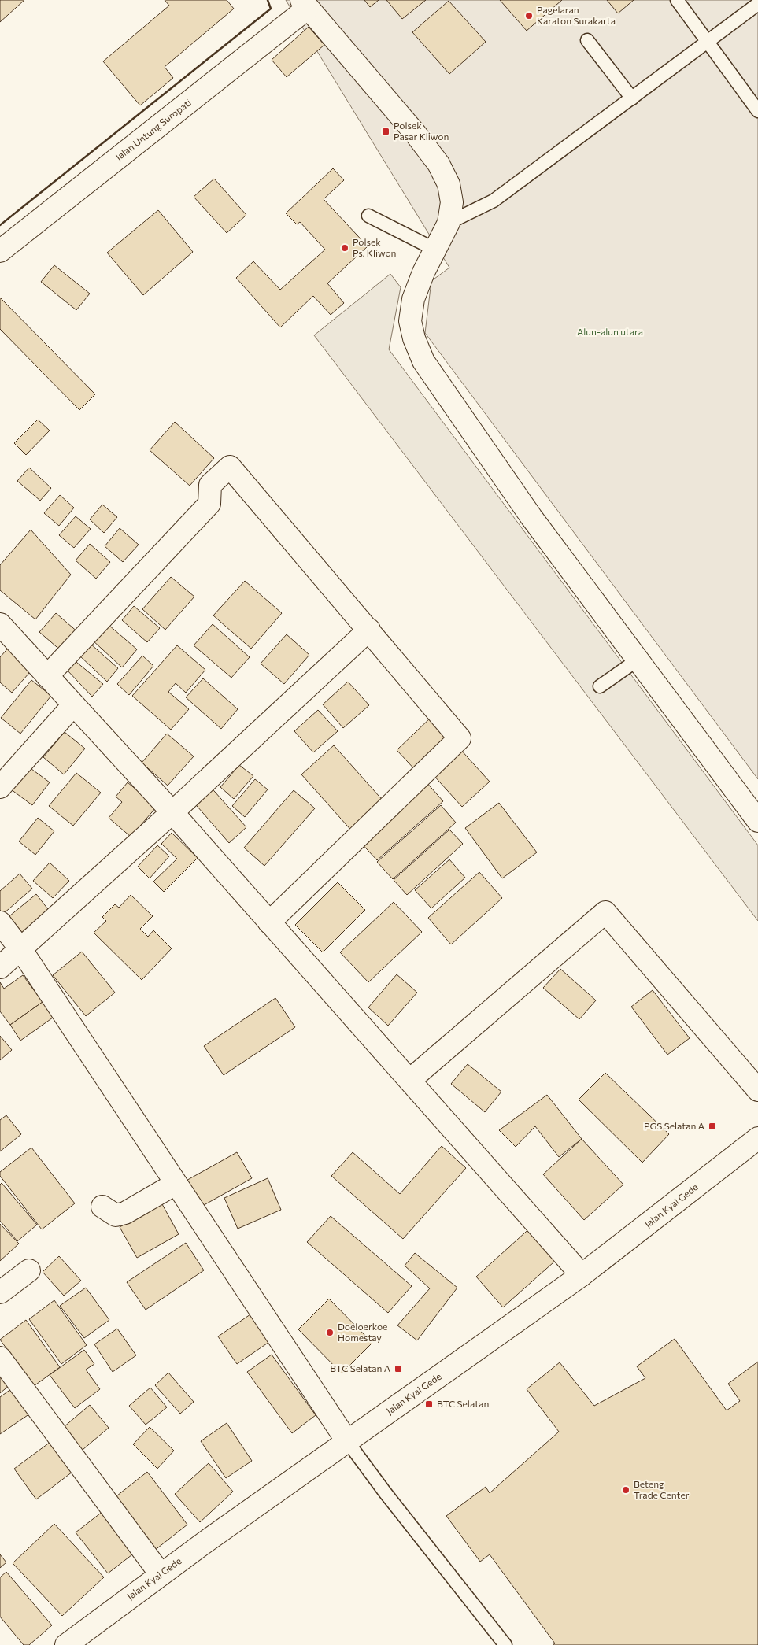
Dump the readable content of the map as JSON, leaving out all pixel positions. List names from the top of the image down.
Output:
{
  "streets": {
    "street": ["Jalan Untung Suropati", "Jalan Kyai Gede"]
  },
  "parks": ["Alun-alun utara"],
  "places": {
    "other": [
      "Pagelaran Karaton Surakarta",
      "Polsek Ps. Kliwon",
      "Doeloerkoe Homestay",
      "Beteng Trade Center"
    ],
    "transit": [
      "Polsek Pasar Kliwon",
      "PGS Selatan A",
      "BTC Selatan A",
      "BTC Selatan"
    ]
  }
}
